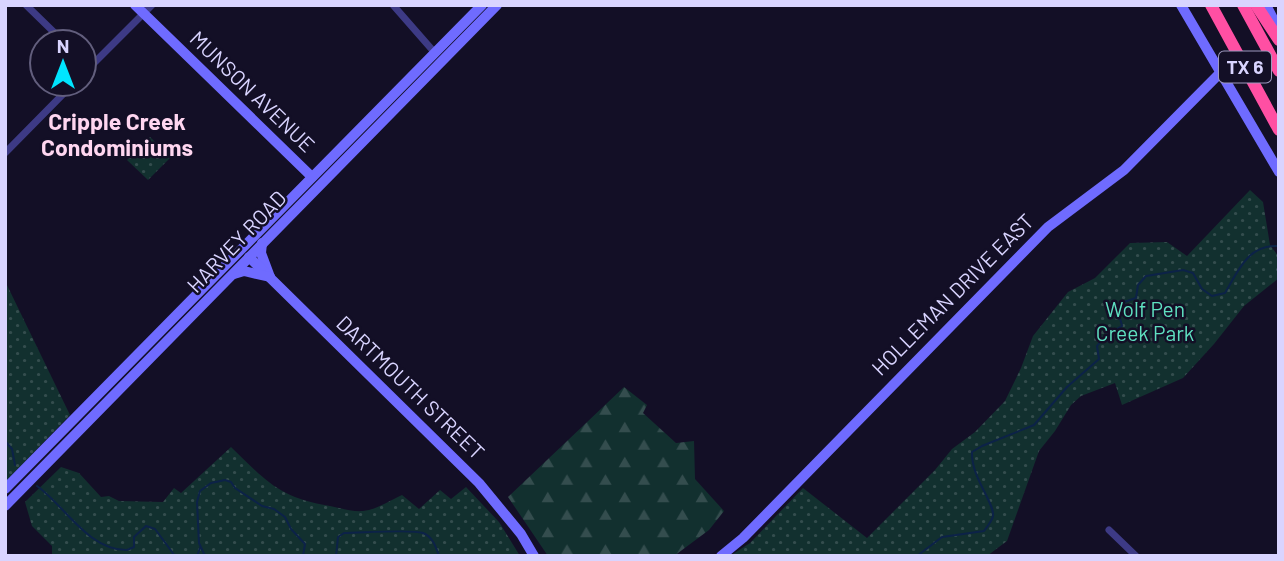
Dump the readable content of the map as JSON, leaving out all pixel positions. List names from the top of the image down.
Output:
{
  "streets": {
    "highway": ["TX 6"],
    "main road": [
      "MUNSON AVENUE",
      "HARVEY ROAD",
      "HOLLEMAN DRIVE EAST",
      "DARTMOUTH STREET"
    ]
  },
  "crossings": [
    ["MUNSON AVENUE", "HARVEY ROAD"],
    ["HARVEY ROAD", "DARTMOUTH STREET"]
  ],
  "districts": ["Cripple Creek Condominiums"],
  "parks": ["Wolf Pen Creek Park"],
  "north": "top"
}
